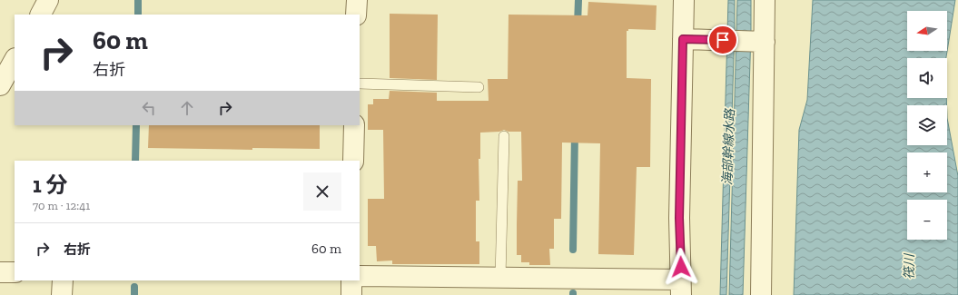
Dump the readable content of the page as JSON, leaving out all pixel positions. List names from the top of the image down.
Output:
{
  "water": ["海部幹線水路", "筏川"],
  "north": "left",
  "page": {
    "map_buttons": ["+", "−"],
    "turn": ["60 m", "右折"],
    "heading": ["1 分", "70 m · 12:41"],
    "list": [
      {
        "name": "右折",
        "value": "60 m"
      }
    ]
  }
}
